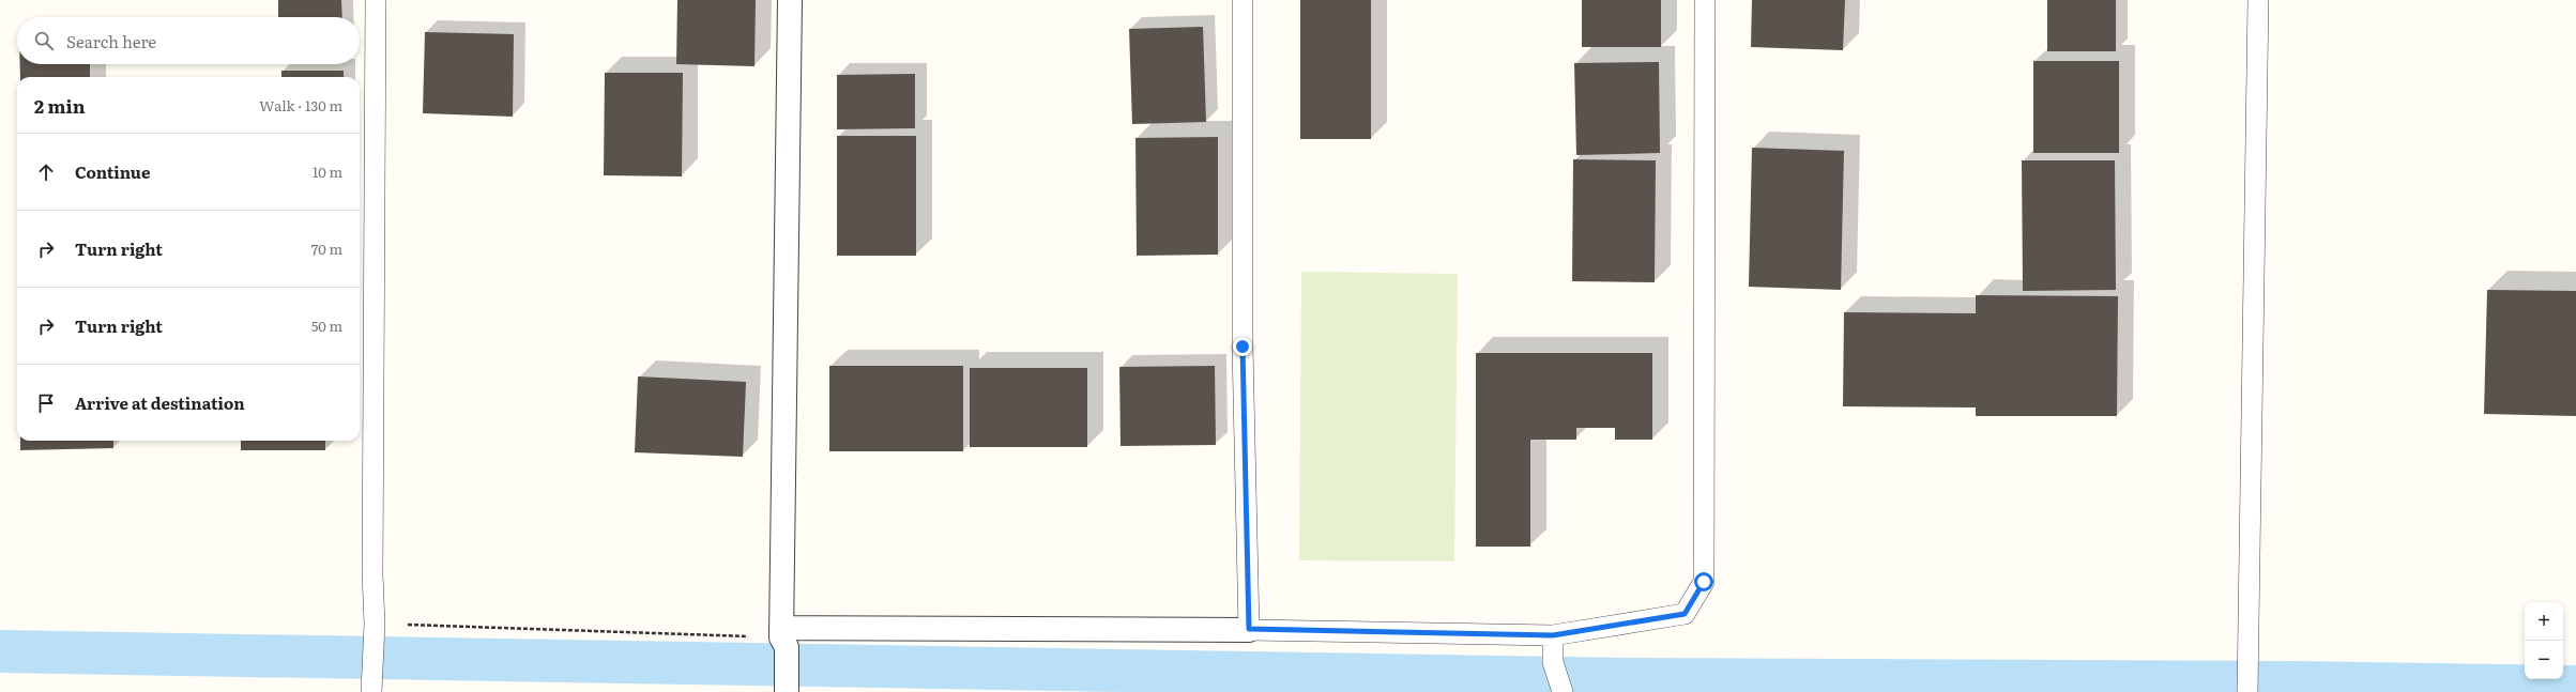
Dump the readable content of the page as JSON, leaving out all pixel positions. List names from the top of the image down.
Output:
{
  "page": {
    "search": "Search here",
    "heading": ["2 min", "Walk · 130 m"],
    "list": [
      ["Continue", "10 m"],
      ["Turn right", "70 m"],
      ["Turn right", "50 m"],
      "Arrive at destination"
    ],
    "map_buttons": ["+", "−"]
  }
}
